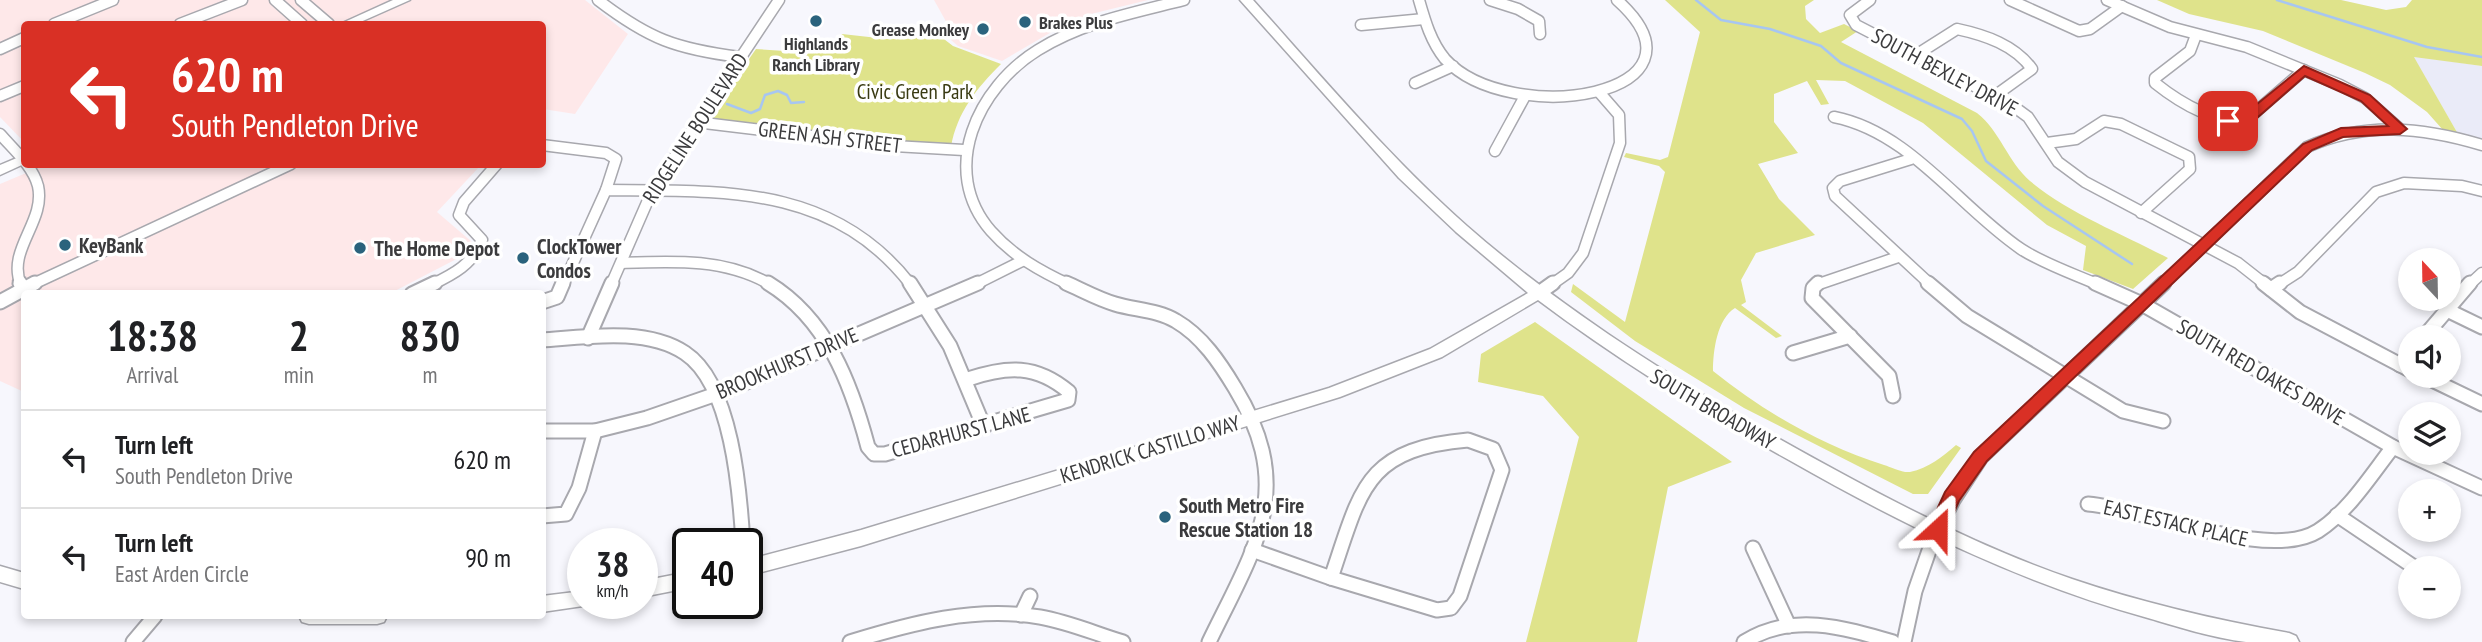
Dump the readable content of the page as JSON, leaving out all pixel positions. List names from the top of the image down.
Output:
{
  "streets": {
    "main road": ["SOUTH BROADWAY", "KENDRICK CASTILLO WAY"],
    "street": [
      "SOUTH BEXLEY DRIVE",
      "RIDGELINE BOULEVARD",
      "GREEN ASH STREET",
      "BROOKHURST DRIVE",
      "SOUTH RED OAKES DRIVE",
      "CEDARHURST LANE",
      "EAST ESTACK PLACE"
    ]
  },
  "crossings": [
    ["RIDGELINE BOULEVARD", "GREEN ASH STREET"],
    ["RIDGELINE BOULEVARD", "CEDARHURST LANE"],
    ["BROOKHURST DRIVE", "CEDARHURST LANE"],
    ["SOUTH RED OAKES DRIVE", "EAST ESTACK PLACE"],
    ["SOUTH BROADWAY", "KENDRICK CASTILLO WAY"]
  ],
  "parks": ["Civic Green Park"],
  "places": [
    "Highlands Ranch Library",
    "Brakes Plus",
    "Grease Monkey",
    "KeyBank",
    "The Home Depot",
    "ClockTower Condos",
    "South Metro Fire Rescue Station 18"
  ],
  "north": "top",
  "page": {
    "turn": ["620 m", "South Pendleton Drive"],
    "map_buttons": ["+", "−"],
    "eta": [
      "18:38",
      "Arrival",
      "2",
      "min",
      "830",
      "m"
    ],
    "list": [
      {
        "name": "Turn left",
        "note": "South Pendleton Drive",
        "value": "620 m"
      },
      {
        "name": "Turn left",
        "note": "East Arden Circle",
        "value": "90 m"
      }
    ],
    "speed": "38 km/h",
    "limit": "40"
  }
}
